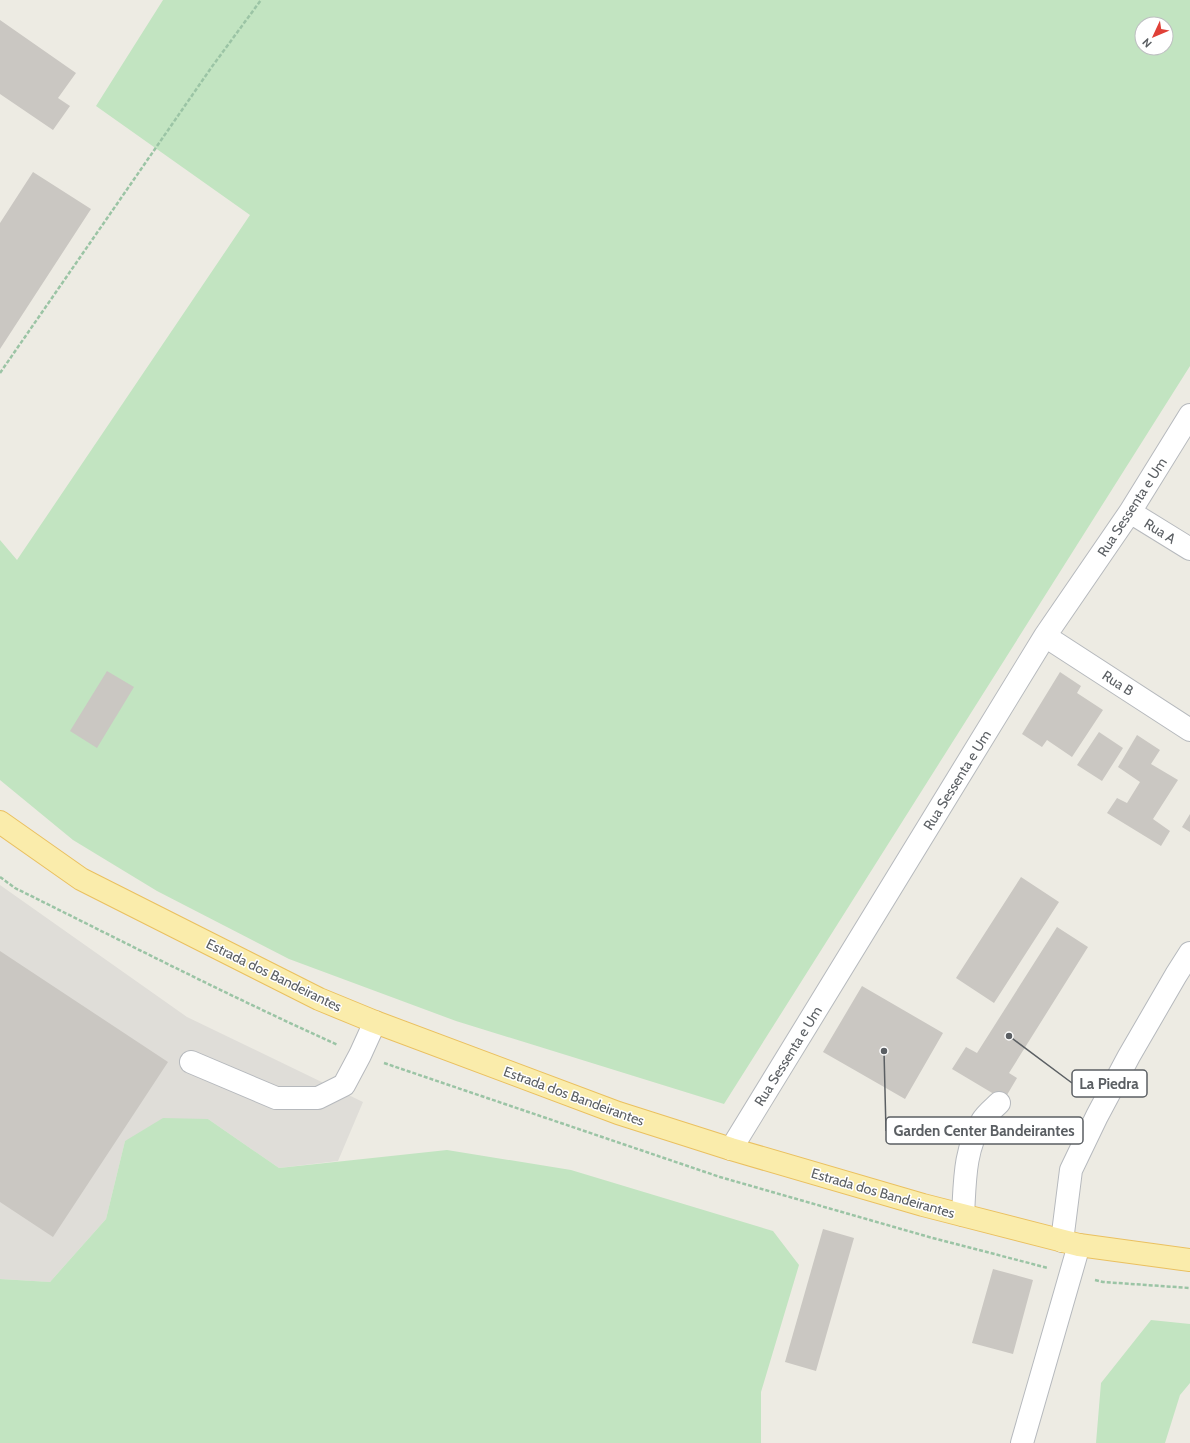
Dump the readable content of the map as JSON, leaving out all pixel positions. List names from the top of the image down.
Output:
{
  "streets": {
    "main road": ["Estrada dos Bandeirantes"],
    "street": ["Rua Sessenta e Um", "Rua A", "Rua B"]
  },
  "crossings": [
    ["Rua Sessenta e Um", "Rua A"],
    ["Rua Sessenta e Um", "Rua B"],
    ["Rua Sessenta e Um", "Estrada dos Bandeirantes"]
  ],
  "places": ["La Piedra", "Garden Center Bandeirantes"],
  "north": "bottom left"
}
